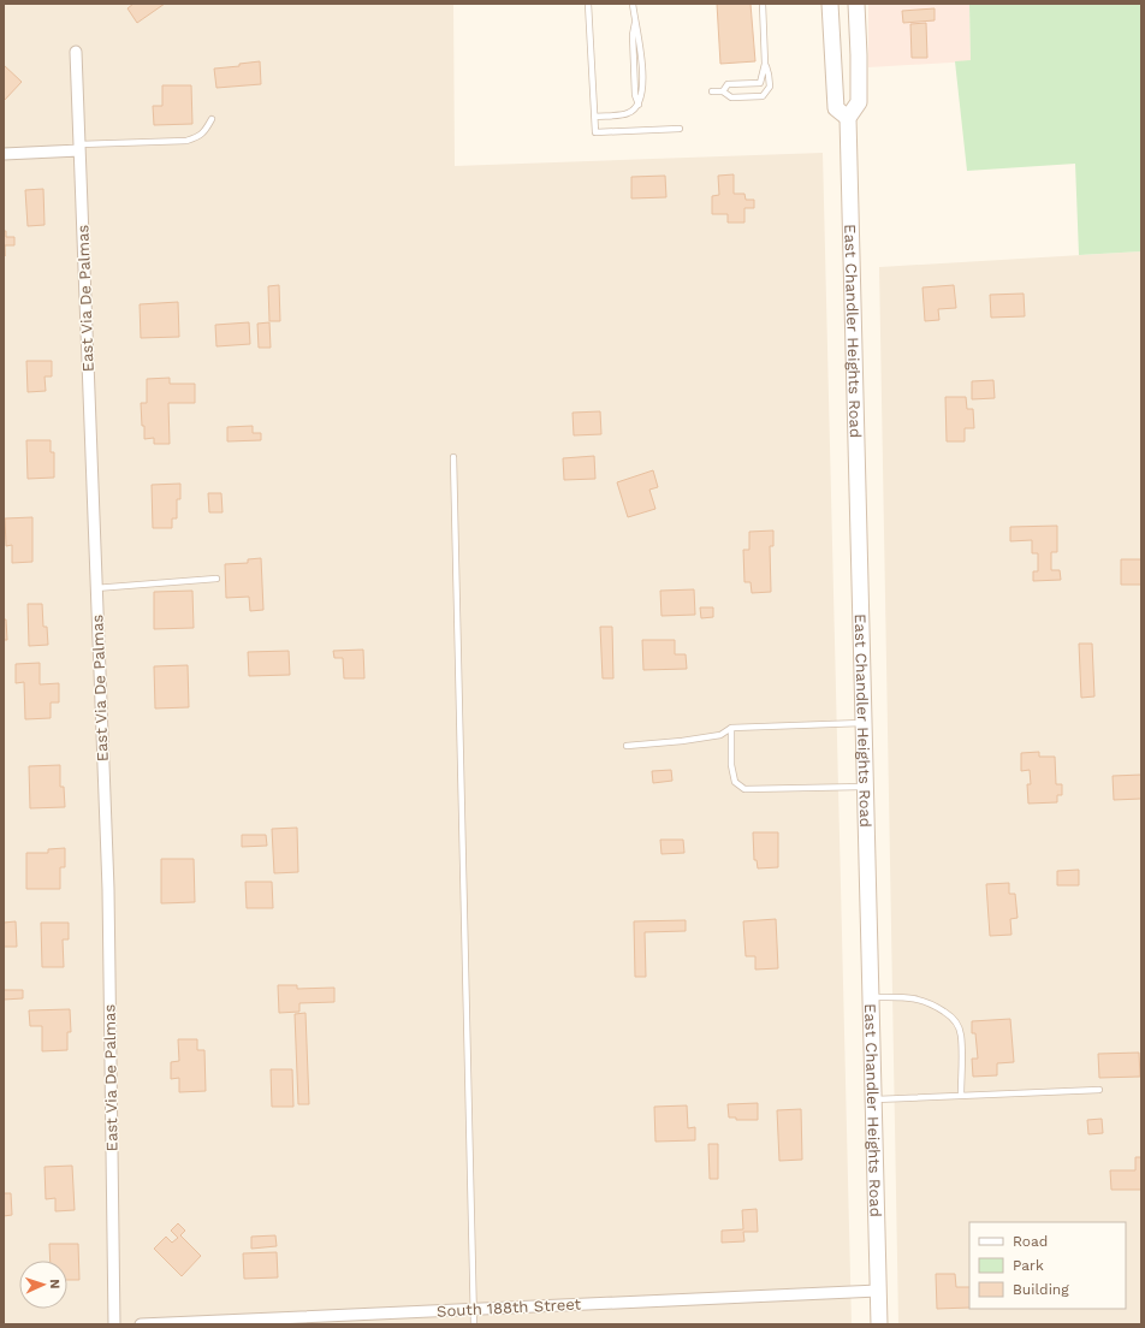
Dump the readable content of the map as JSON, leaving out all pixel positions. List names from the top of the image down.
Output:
{
  "streets": {
    "main road": ["East Chandler Heights Road"],
    "street": ["East Via De Palmas", "South 188th Street"]
  },
  "crossings": [
    ["East Chandler Heights Road", "South 188th Street"]
  ],
  "legend": ["Road", "Park", "Building"],
  "north": "right"
}
